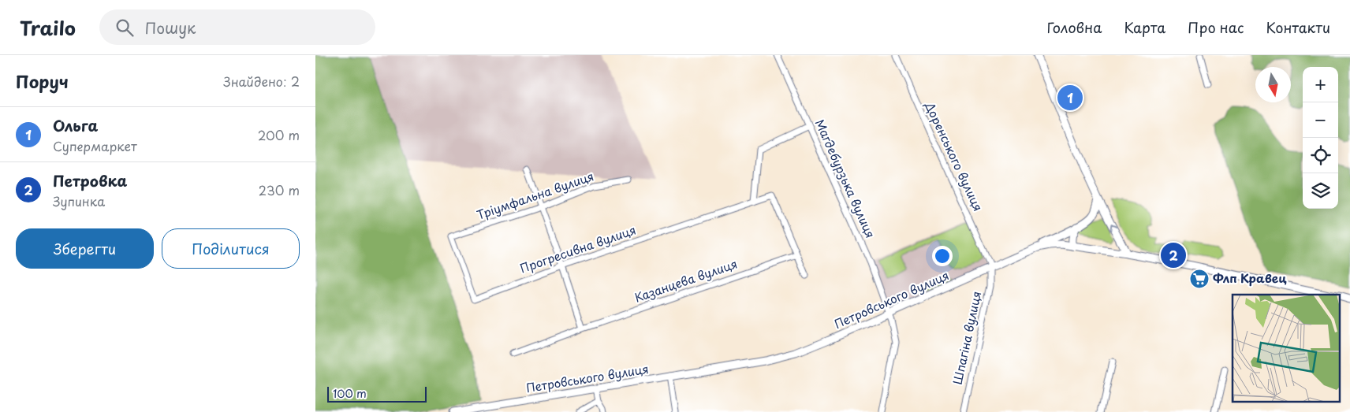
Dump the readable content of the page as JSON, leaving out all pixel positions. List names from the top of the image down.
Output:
{
  "streets": {
    "main road": ["Петровського вулиця"],
    "street": [
      "Доренського вулиця",
      "Магдебурзька вулиця",
      "Тріумфальна вулиця",
      "Прогресивна вулиця",
      "Казанцева вулиця",
      "Шпагіна вулиця"
    ]
  },
  "crossings": [
    ["Доренського вулиця", "Петровського вулиця"],
    ["Доренського вулиця", "Шпагіна вулиця"],
    ["Магдебурзька вулиця", "Петровського вулиця"],
    ["Тріумфальна вулиця", "Прогресивна вулиця"],
    ["Прогресивна вулиця", "Казанцева вулиця"],
    ["Петровського вулиця", "Шпагіна вулиця"]
  ],
  "places": {
    "supermarket": ["Флп Кравец"]
  },
  "scale_bar": "100 m",
  "north": "bottom",
  "page": {
    "header": "Trailo",
    "search": "Пошук",
    "nav": [
      "Головна",
      "Карта",
      "Про нас",
      "Контакти"
    ],
    "heading": ["Поруч", "Знайдено: 2"],
    "map_buttons": ["+", "−"],
    "pins": ["1", "2"],
    "list": [
      {
        "mark": "1",
        "name": "Ольга",
        "note": "Супермаркет",
        "value": "200 m"
      },
      {
        "mark": "2",
        "name": "Петровка",
        "note": "Зупинка",
        "value": "230 m"
      }
    ],
    "buttons": ["Зберегти", "Поділитися"],
    "scale": "100 m"
  }
}
